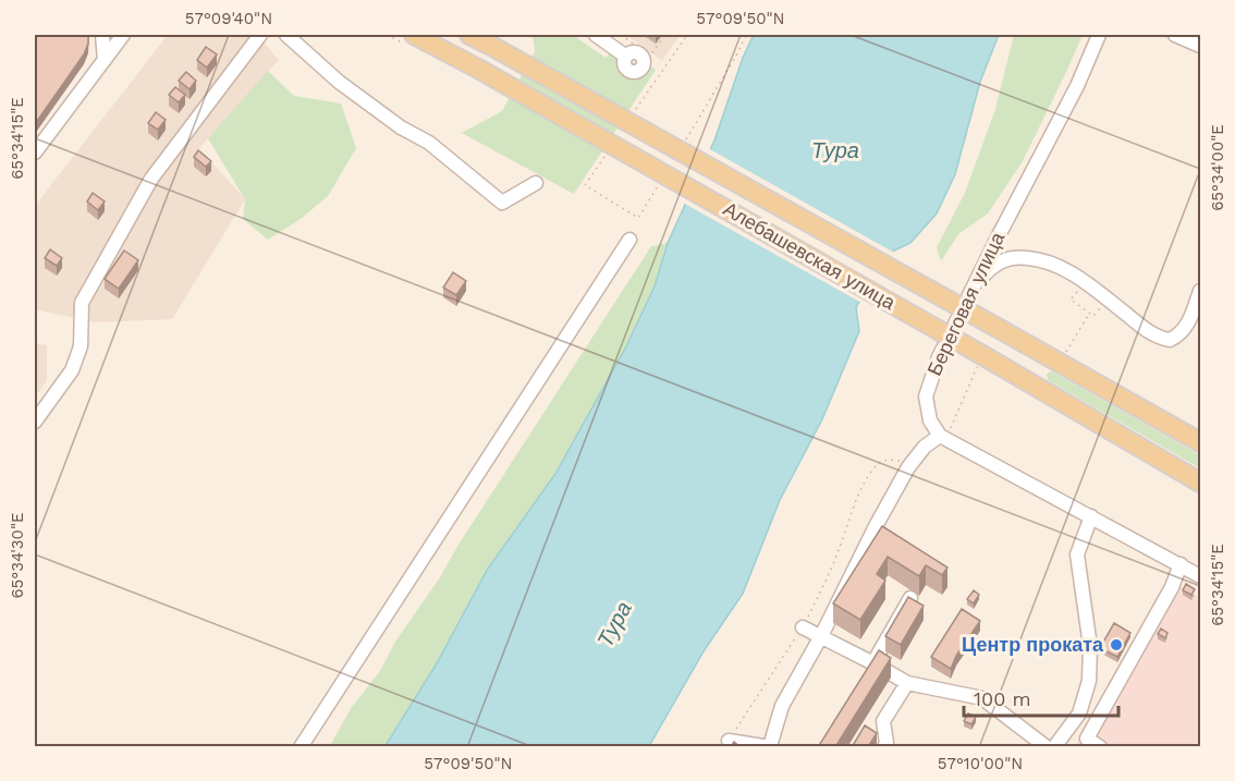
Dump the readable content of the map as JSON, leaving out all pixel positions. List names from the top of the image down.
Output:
{
  "streets": {
    "main road": ["Алебашевская улица"],
    "street": ["Береговая улица"]
  },
  "water": ["Тура"],
  "places": ["Центр проката"],
  "scale_bar": "100 m",
  "coordinates": [
    "57°09'40\"N",
    "57°09'50\"N",
    "65°34'15\"E",
    "65°34'00\"E",
    "65°34'30\"E",
    "57°10'00\"N"
  ]
}
